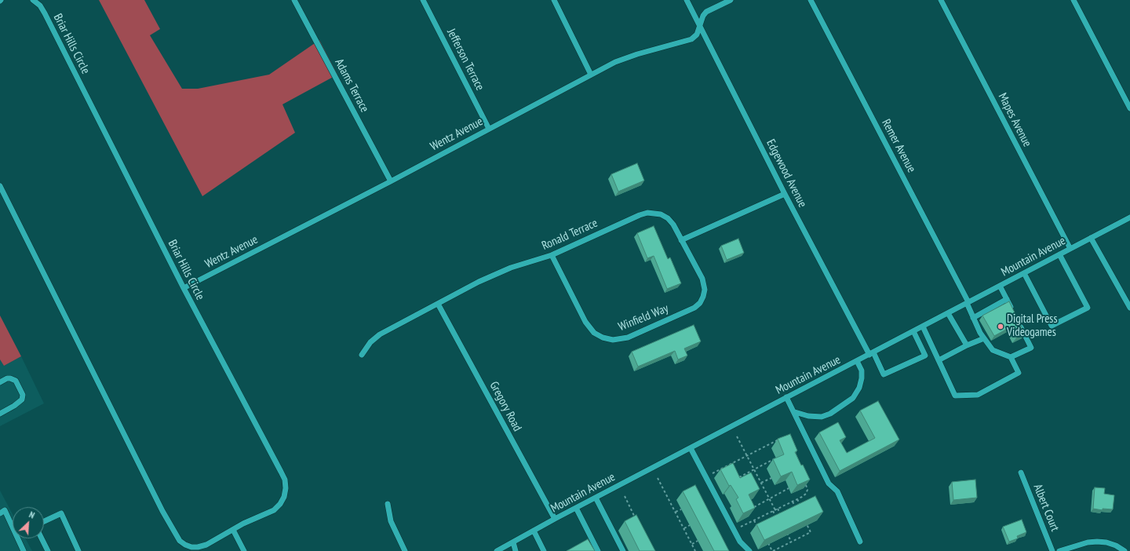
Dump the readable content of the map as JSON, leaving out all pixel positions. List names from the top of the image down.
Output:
{
  "streets": {
    "street": [
      "Briar Hills Circle",
      "Jefferson Terrace",
      "Adams Terrace",
      "Mapes Avenue",
      "Wentz Avenue",
      "Remer Avenue",
      "Edgewood Avenue",
      "Ronald Terrace",
      "Mountain Avenue",
      "Winfield Way",
      "Gregory Road",
      "Albert Court"
    ]
  },
  "crossings": [
    ["Briar Hills Circle", "Wentz Avenue"],
    ["Jefferson Terrace", "Wentz Avenue"],
    ["Adams Terrace", "Wentz Avenue"],
    ["Mapes Avenue", "Mountain Avenue"],
    ["Wentz Avenue", "Edgewood Avenue"],
    ["Remer Avenue", "Mountain Avenue"],
    ["Edgewood Avenue", "Mountain Avenue"],
    ["Ronald Terrace", "Winfield Way"],
    ["Ronald Terrace", "Gregory Road"],
    ["Mountain Avenue", "Gregory Road"]
  ],
  "places": ["Digital Press Videogames"],
  "north": "top right"
}
